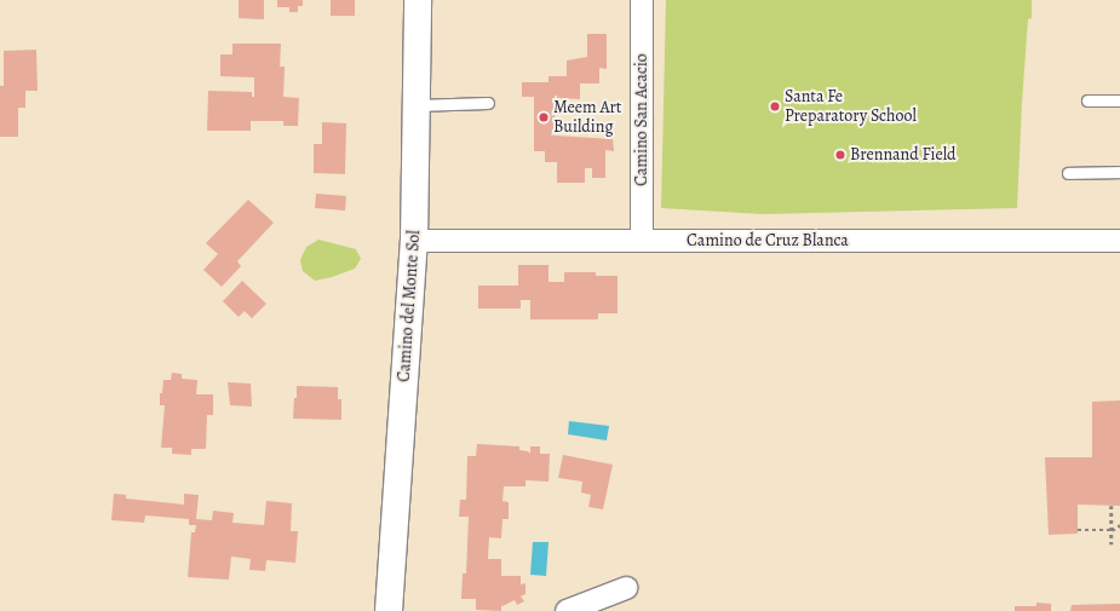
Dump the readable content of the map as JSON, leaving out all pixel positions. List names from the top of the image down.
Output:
{
  "streets": {
    "street": ["Camino San Acacio", "Camino de Cruz Blanca", "Camino del Monte Sol"]
  },
  "crossings": [
    ["Camino San Acacio", "Camino de Cruz Blanca"],
    ["Camino de Cruz Blanca", "Camino del Monte Sol"]
  ],
  "places": ["Santa Fe Preparatory School", "Meem Art Building", "Brennand Field"]
}
